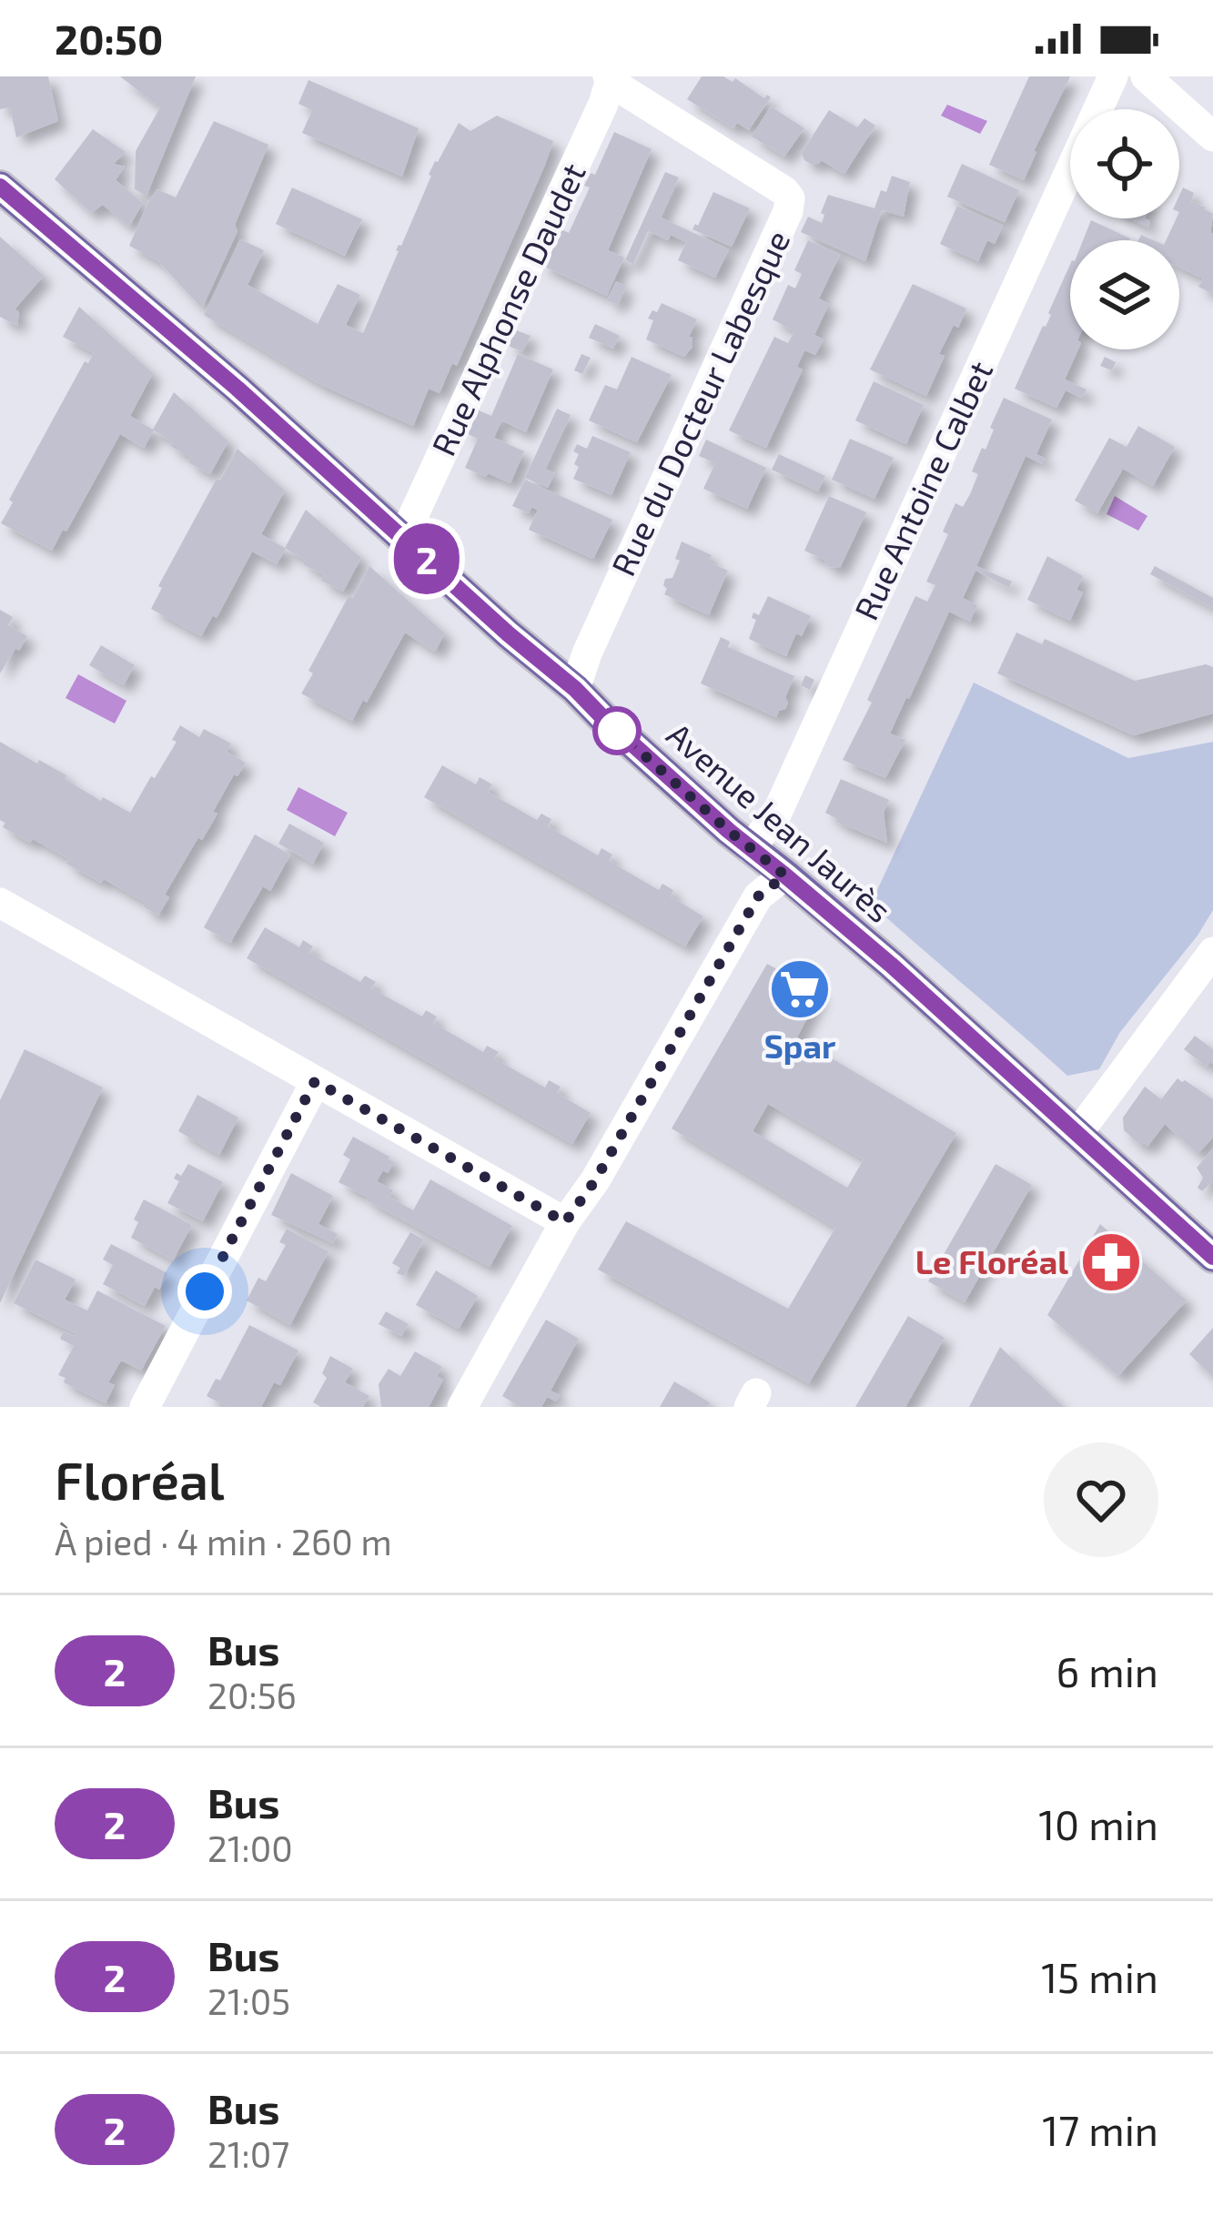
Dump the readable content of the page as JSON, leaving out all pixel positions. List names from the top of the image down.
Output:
{
  "streets": {
    "main road": ["Avenue Jean Jaurès"],
    "street": ["Rue Alphonse Daudet", "Rue du Docteur Labesque", "Rue Antoine Calbet"]
  },
  "crossings": [
    ["Rue Alphonse Daudet", "Rue du Docteur Labesque"],
    ["Rue Alphonse Daudet", "Avenue Jean Jaurès"],
    ["Rue du Docteur Labesque", "Avenue Jean Jaurès"],
    ["Rue Antoine Calbet", "Avenue Jean Jaurès"]
  ],
  "places": {
    "supermarket": ["Spar"],
    "pharmacy": ["Le Floréal"]
  },
  "lines": ["bus line 2"],
  "page": {
    "status": "20:50",
    "on_map": "2",
    "heading": ["Floréal", "À pied · 4 min · 260 m"],
    "list": [
      {
        "mark": "2",
        "name": "Bus",
        "note": "20:56",
        "value": "6 min"
      },
      {
        "mark": "2",
        "name": "Bus",
        "note": "21:00",
        "value": "10 min"
      },
      {
        "mark": "2",
        "name": "Bus",
        "note": "21:05",
        "value": "15 min"
      },
      {
        "mark": "2",
        "name": "Bus",
        "note": "21:07",
        "value": "17 min"
      }
    ]
  }
}
